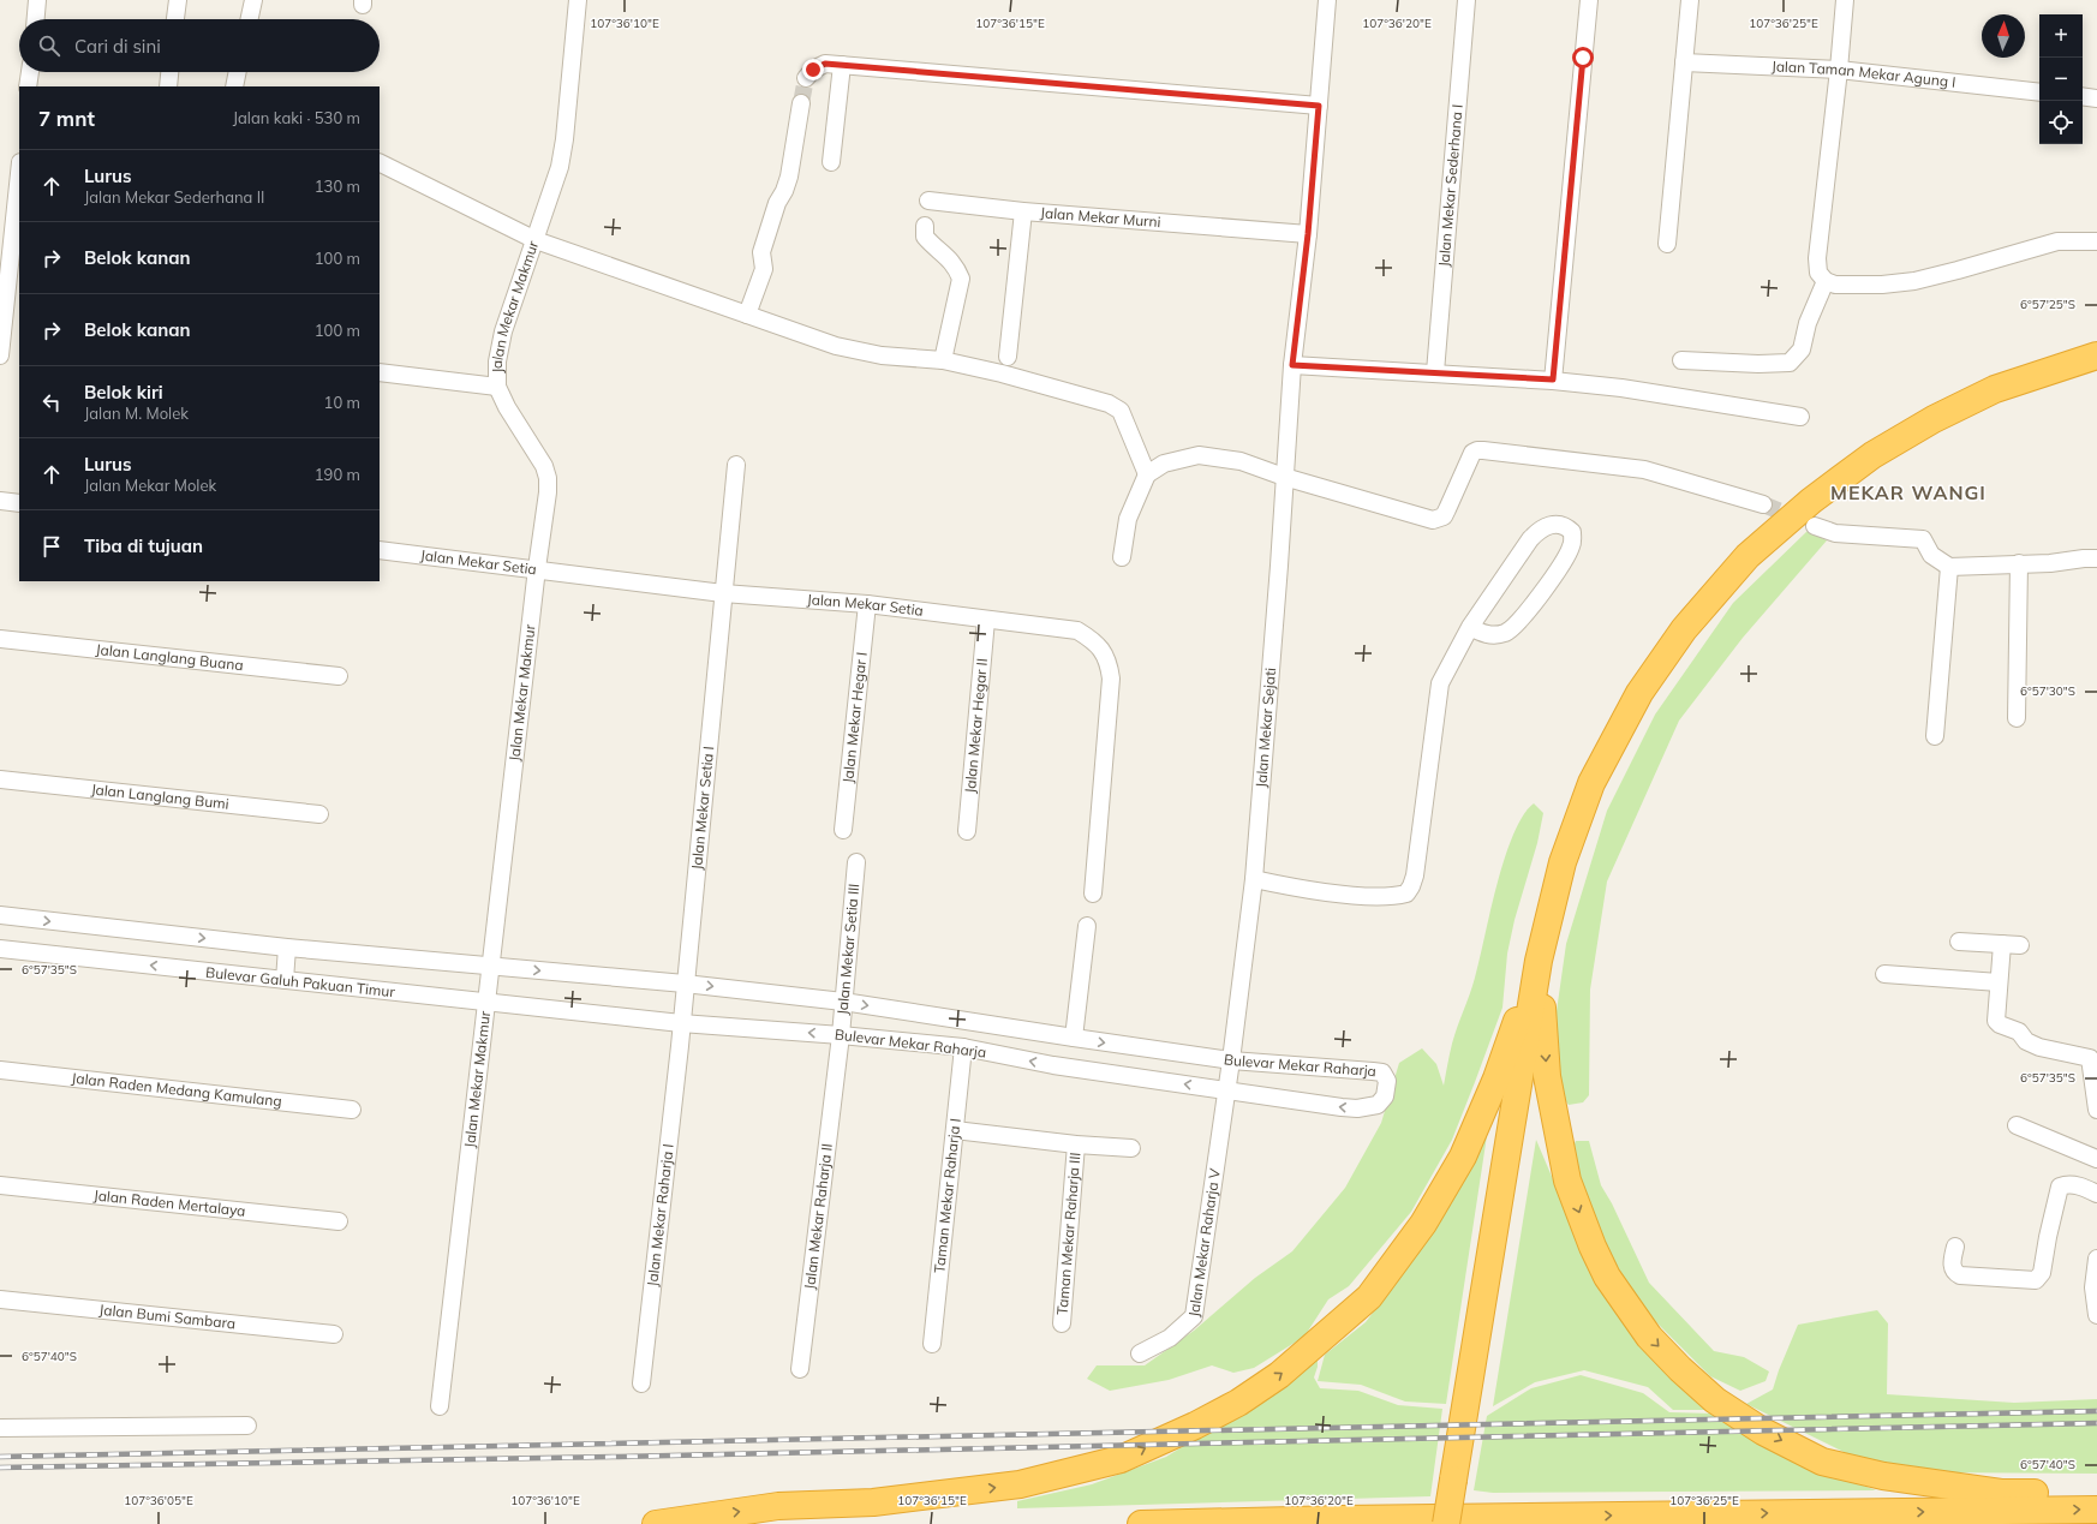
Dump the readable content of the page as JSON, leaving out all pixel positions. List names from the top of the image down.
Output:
{
  "streets": {
    "street": [
      "Jalan Taman Mekar Agung I",
      "Jalan Mekar Sederhana I",
      "Jalan Mekar Murni",
      "Jalan Mekar Makmur",
      "Jalan Mekar Setia",
      "Jalan Langlang Buana",
      "Jalan Mekar Hegar I",
      "Jalan Mekar Hegar II",
      "Jalan Mekar Sejati",
      "Jalan Langlang Bumi",
      "Jalan Mekar Setia I",
      "Jalan Mekar Setia III",
      "Bulevar Galuh Pakuan Timur",
      "Bulevar Mekar Raharja",
      "Jalan Raden Medang Kamulang",
      "Taman Mekar Raharja I",
      "Jalan Raden Mertalaya",
      "Jalan Mekar Raharja I",
      "Jalan Mekar Raharja II",
      "Taman Mekar Raharja III",
      "Jalan Mekar Raharja V",
      "Jalan Bumi Sambara"
    ]
  },
  "crossings": [
    ["Jalan Mekar Murni", "Jalan Mekar Sejati"],
    ["Jalan Mekar Makmur", "Jalan Mekar Setia"],
    ["Jalan Mekar Makmur", "Bulevar Galuh Pakuan Timur"],
    ["Jalan Mekar Makmur", "Bulevar Mekar Raharja"],
    ["Jalan Mekar Setia", "Jalan Mekar Hegar I"],
    ["Jalan Mekar Setia", "Jalan Mekar Hegar II"],
    ["Jalan Mekar Setia", "Jalan Mekar Setia I"],
    ["Jalan Mekar Sejati", "Bulevar Mekar Raharja"],
    ["Jalan Mekar Sejati", "Jalan Mekar Raharja V"],
    ["Jalan Mekar Setia I", "Bulevar Mekar Raharja"],
    ["Jalan Mekar Setia I", "Jalan Mekar Raharja I"],
    ["Jalan Mekar Setia III", "Bulevar Mekar Raharja"],
    ["Jalan Mekar Setia III", "Jalan Mekar Raharja II"],
    ["Bulevar Galuh Pakuan Timur", "Bulevar Mekar Raharja"],
    ["Bulevar Mekar Raharja", "Taman Mekar Raharja I"],
    ["Bulevar Mekar Raharja", "Jalan Mekar Raharja I"],
    ["Bulevar Mekar Raharja", "Jalan Mekar Raharja V"]
  ],
  "districts": ["MEKAR WANGI"],
  "north": "top",
  "page": {
    "map_buttons": ["+", "−"],
    "search": "Cari di sini",
    "heading": ["7 mnt", "Jalan kaki · 530 m"],
    "list": [
      ["Lurus", "Jalan Mekar Sederhana II", "130 m"],
      ["Belok kanan", "100 m"],
      ["Belok kanan", "100 m"],
      ["Belok kiri", "Jalan M. Molek", "10 m"],
      ["Lurus", "Jalan Mekar Molek", "190 m"],
      "Tiba di tujuan"
    ]
  },
  "coordinates": [
    "107°36'10\"E",
    "107°36'15\"E",
    "107°36'20\"E",
    "107°36'25\"E",
    "6°57'25\"S",
    "6°57'30\"S",
    "6°57'35\"S",
    "6°57'40\"S",
    "107°36'05\"E"
  ]
}
